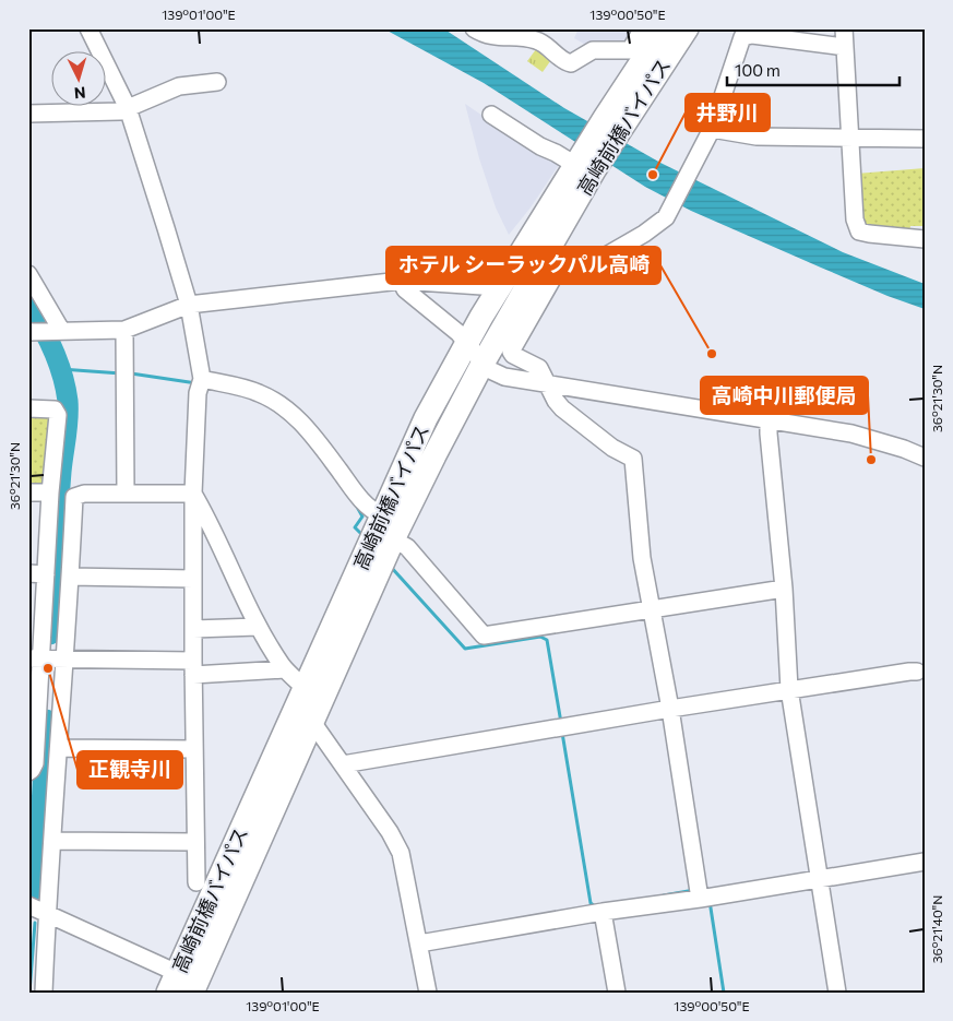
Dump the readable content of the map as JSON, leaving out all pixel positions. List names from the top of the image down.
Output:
{
  "streets": {
    "highway": ["高崎前橋バイパス"]
  },
  "places": [
    "井野川",
    "ホテル シーラックパル高崎",
    "高崎中川郵便局",
    "正観寺川"
  ],
  "scale_bar": "100 m",
  "north": "bottom",
  "coordinates": [
    "139°01'00\"E",
    "139°00'50\"E",
    "36°21'30\"N",
    "36°21'40\"N"
  ]
}
